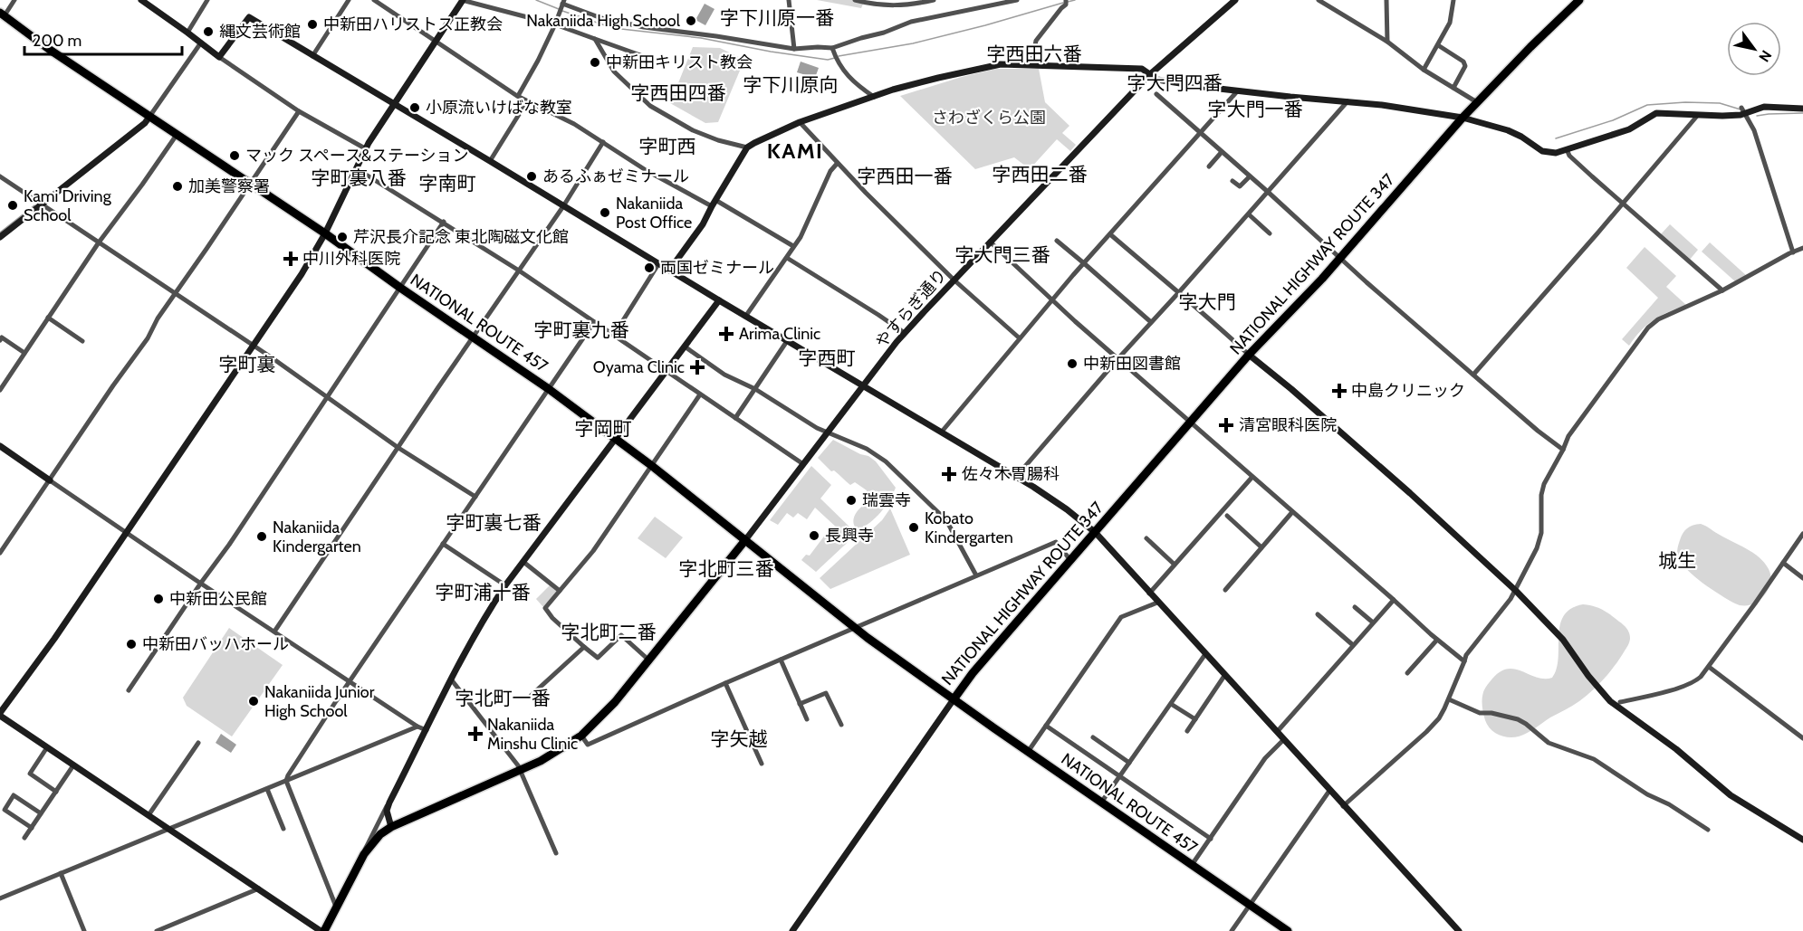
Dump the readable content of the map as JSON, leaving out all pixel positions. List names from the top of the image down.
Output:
{
  "streets": {
    "highway": ["NATIONAL HIGHWAY ROUTE 347", "NATIONAL ROUTE 457"],
    "street": ["やすらぎ通り"]
  },
  "crossings": [
    ["NATIONAL HIGHWAY ROUTE 347", "やすらぎ通り"],
    ["NATIONAL HIGHWAY ROUTE 347", "NATIONAL ROUTE 457"],
    ["やすらぎ通り", "NATIONAL ROUTE 457"]
  ],
  "districts": [
    "字下川原一番",
    "字西田六番",
    "字大門四番",
    "字下川原向",
    "字西田四番",
    "字大門一番",
    "字町西",
    "KAMI",
    "字西田二番",
    "字西田一番",
    "字町裏八番",
    "字南町",
    "字大門三番",
    "字大門",
    "字町裏九番",
    "字西町",
    "字町裏",
    "字岡町",
    "字町裏七番",
    "城生",
    "字北町三番",
    "字町浦十番",
    "字北町二番",
    "字北町一番",
    "字矢越"
  ],
  "parks": ["さわざくら公園"],
  "places": {
    "other": [
      "Nakaniida High School",
      "中新田ハリストス正教会",
      "縄文芸術館",
      "中新田キリスト教会",
      "小原流いけばな教室",
      "マック スペース&ステーション",
      "あるふぁゼミナール",
      "加美警察署",
      "Kami Driving School",
      "Nakaniida Post Office",
      "芹沢長介記念 東北陶磁文化館",
      "両国ゼミナール",
      "中新田図書館",
      "瑞雲寺",
      "Kobato Kindergarten",
      "長興寺",
      "Nakaniida Kindergarten",
      "中新田公民館",
      "中新田バッハホール",
      "Nakaniida Junior High School"
    ],
    "health": [
      "中川外科医院",
      "Arima Clinic",
      "Oyama Clinic",
      "中島クリニック",
      "清宮眼科医院",
      "佐々木胃腸科",
      "Nakaniida Minshu Clinic"
    ]
  },
  "scale_bar": "200 m",
  "north": "bottom right"
}
